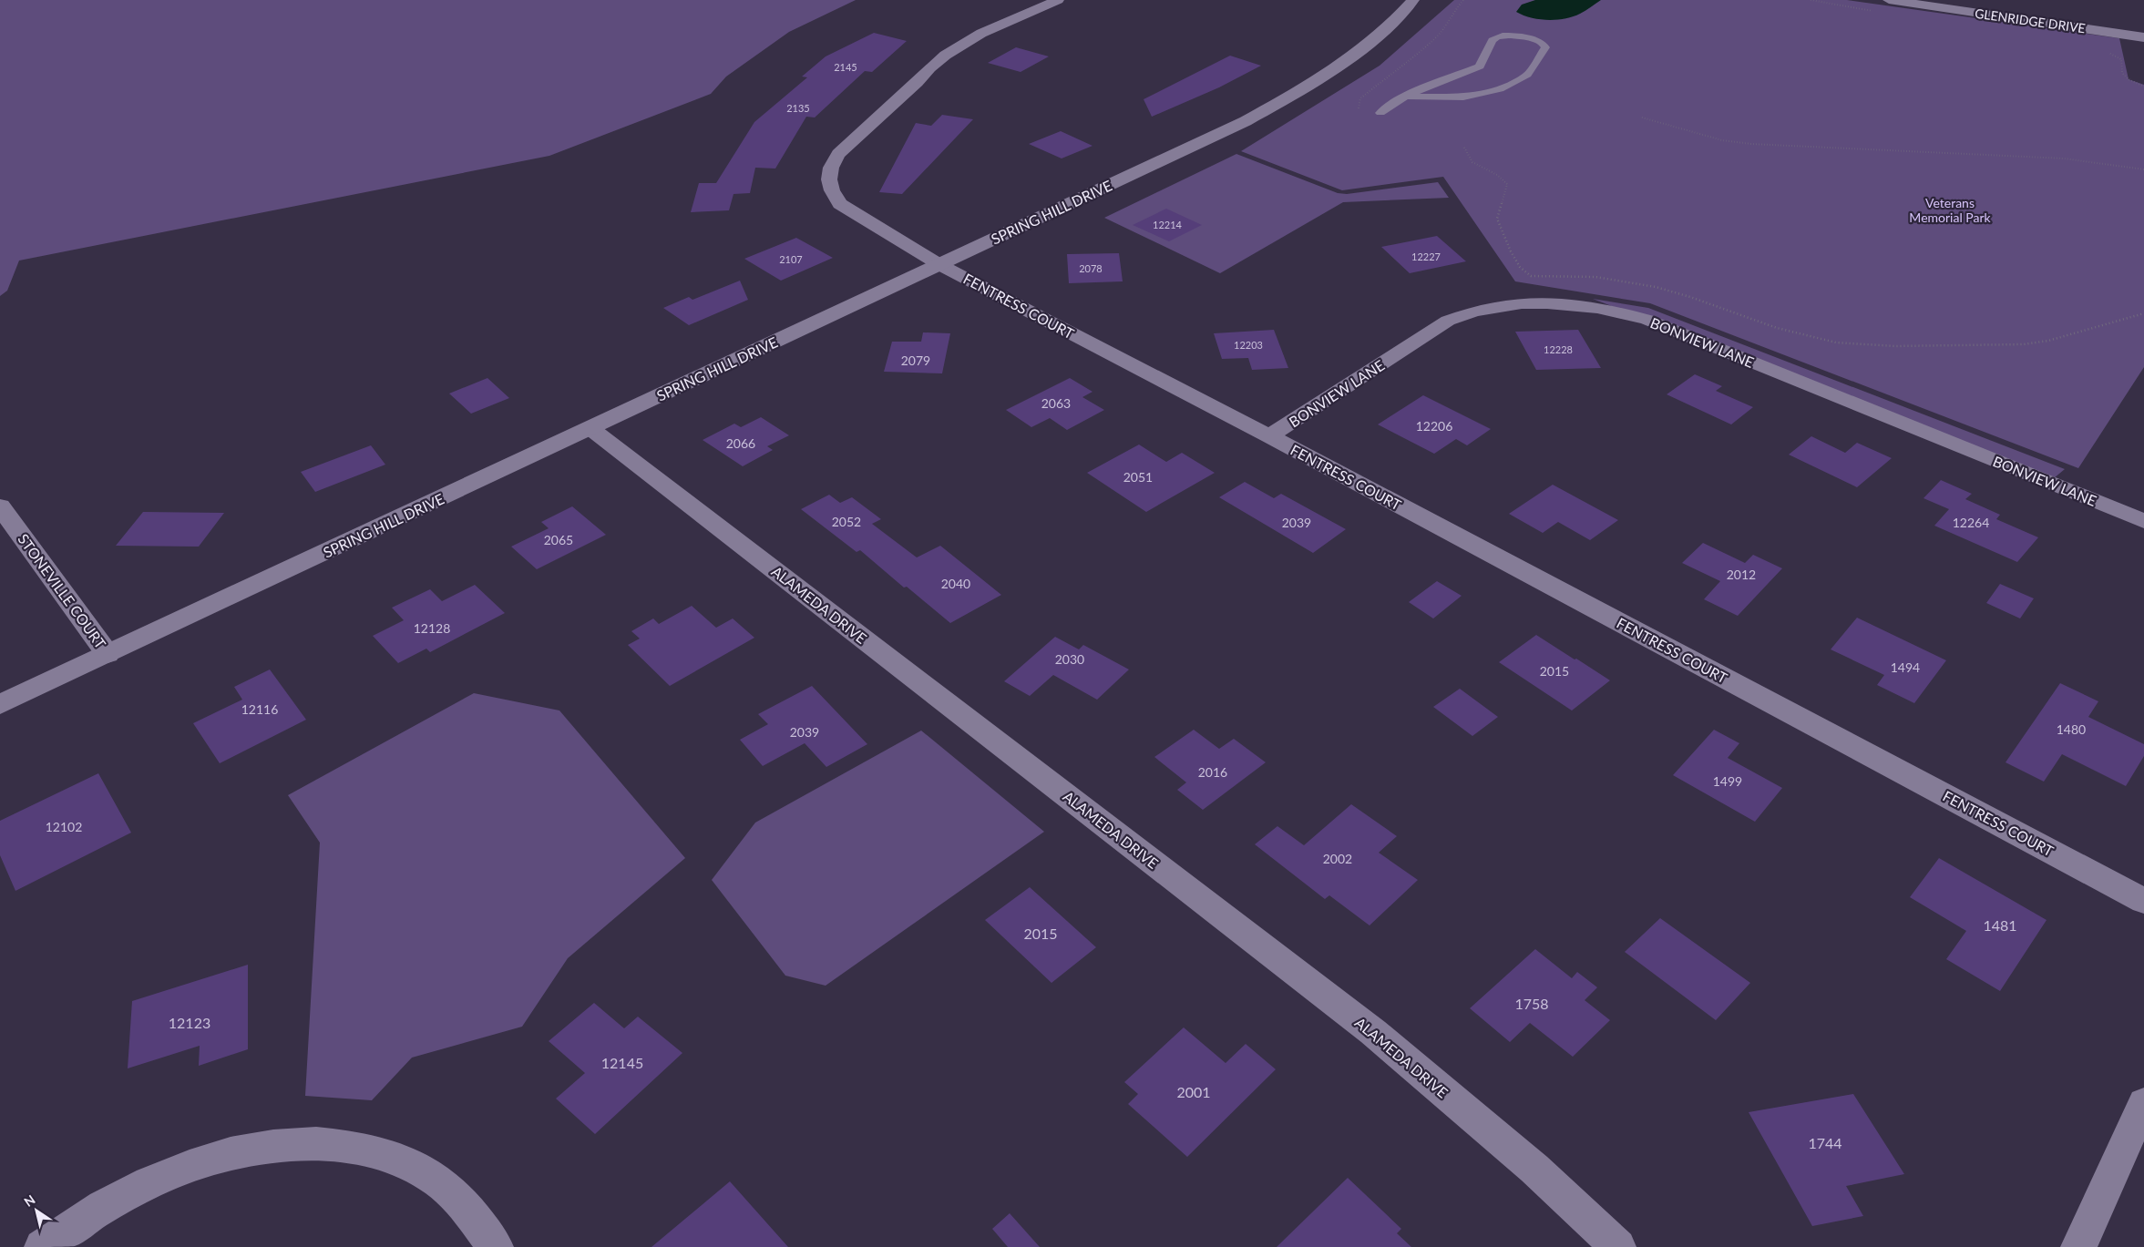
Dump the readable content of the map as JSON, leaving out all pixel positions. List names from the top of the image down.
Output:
{
  "streets": {
    "street": [
      "GLENRIDGE DRIVE",
      "SPRING HILL DRIVE",
      "FENTRESS COURT",
      "BONVIEW LANE",
      "STONEVILLE COURT",
      "ALAMEDA DRIVE"
    ]
  },
  "crossings": [
    ["SPRING HILL DRIVE", "FENTRESS COURT"],
    ["SPRING HILL DRIVE", "STONEVILLE COURT"],
    ["SPRING HILL DRIVE", "ALAMEDA DRIVE"],
    ["FENTRESS COURT", "BONVIEW LANE"]
  ],
  "parks": ["Veterans Memorial Park"],
  "house_numbers": [
    "2145",
    "2135",
    "12214",
    "12227",
    "2107",
    "2078",
    "12203",
    "12228",
    "2079",
    "2063",
    "12206",
    "2066",
    "2051",
    "2052",
    "2039",
    "12264",
    "2065",
    "2012",
    "2040",
    "12128",
    "2030",
    "1494",
    "2015",
    "12116",
    "1480",
    "2039",
    "2016",
    "1499",
    "12102",
    "2002",
    "1481",
    "2015",
    "1758",
    "12123",
    "12145",
    "2001",
    "1744"
  ],
  "north": "top left"
}
